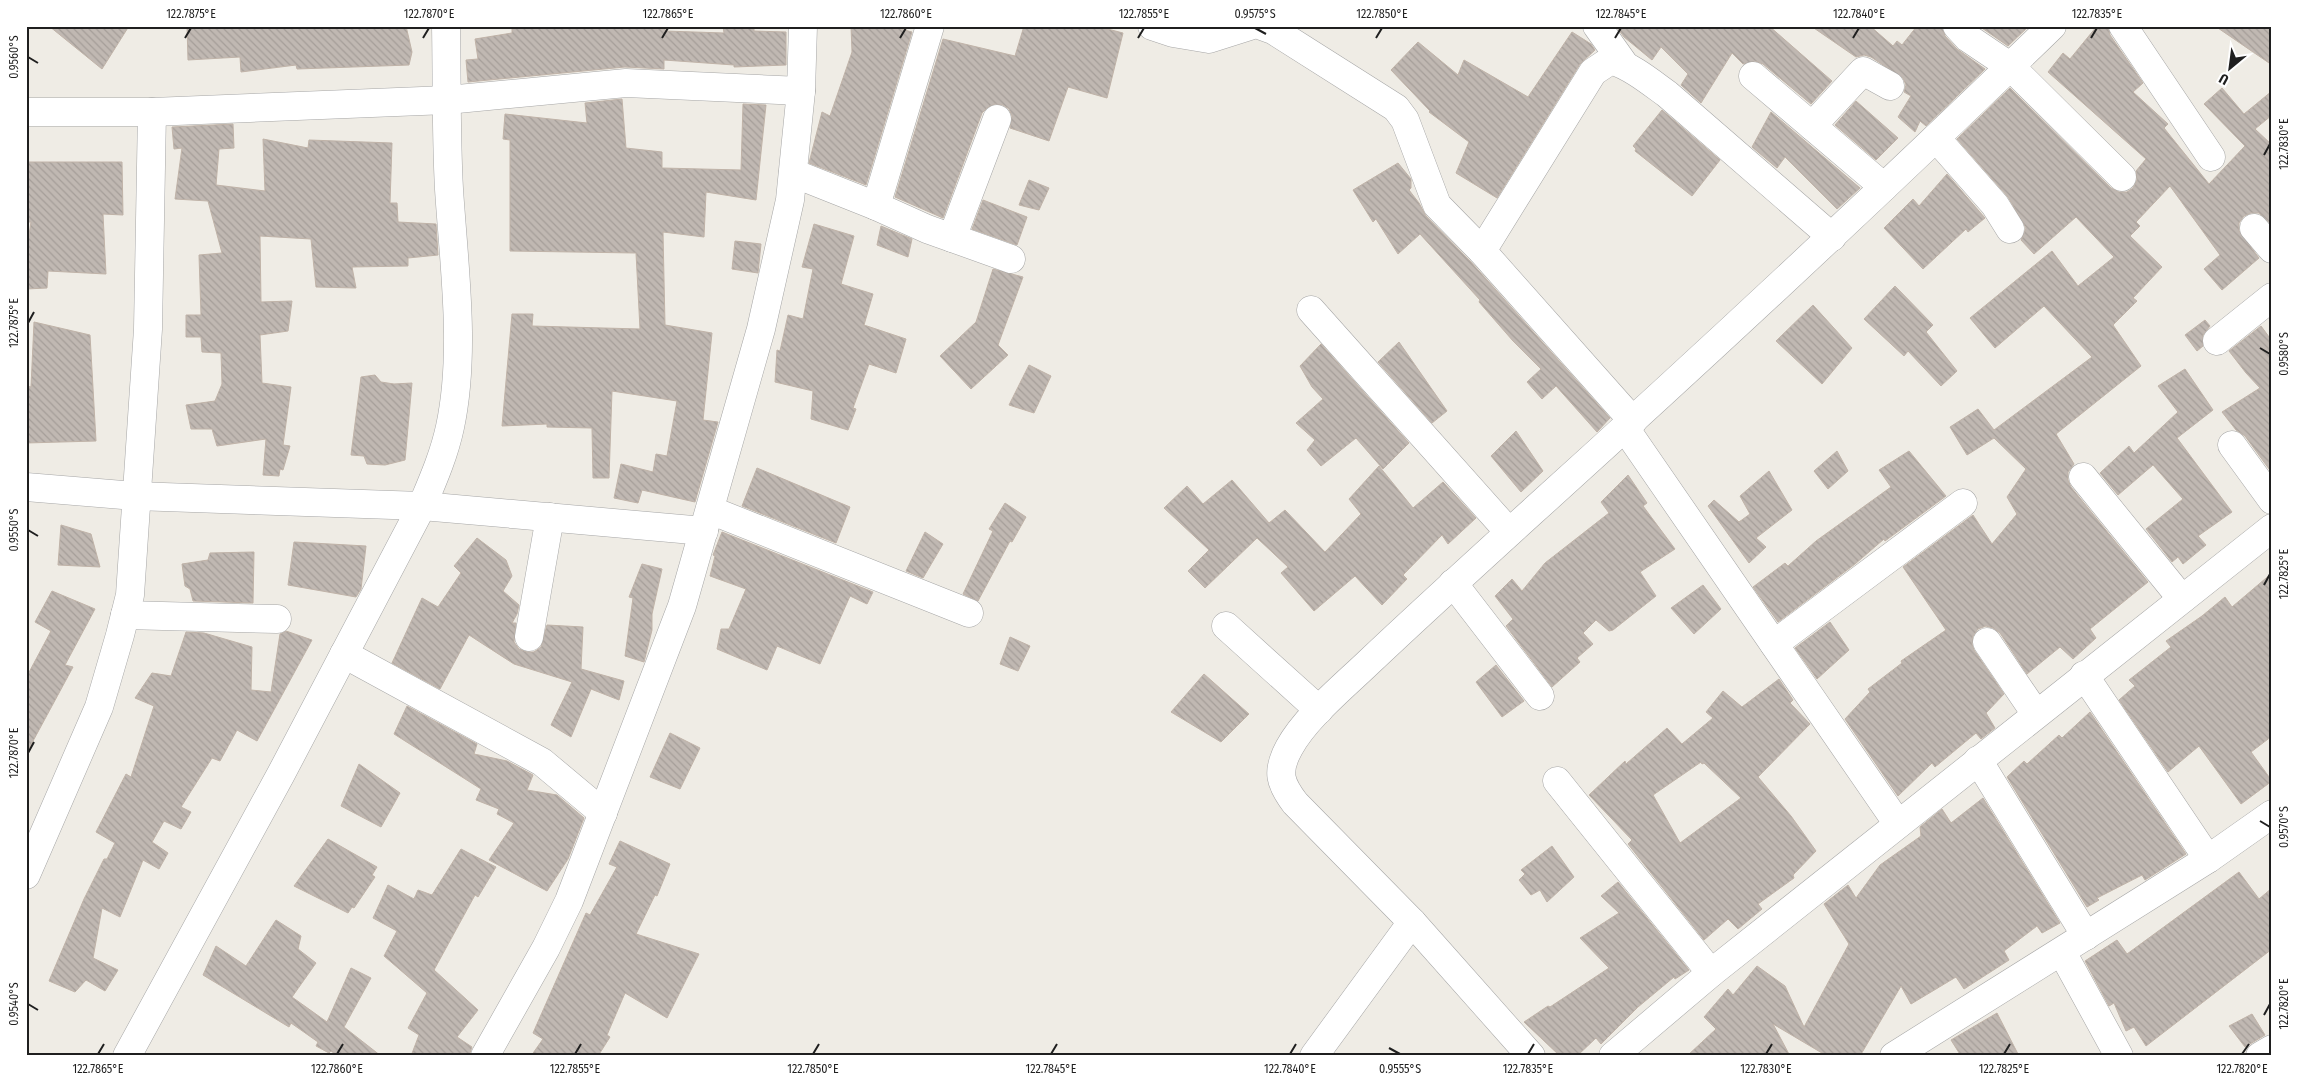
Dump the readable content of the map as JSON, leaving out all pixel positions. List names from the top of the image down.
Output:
{
  "north": "bottom left",
  "coordinates": [
    "122.7875°E",
    "122.7870°E",
    "122.7865°E",
    "122.7860°E",
    "122.7855°E",
    "0.9575°S",
    "122.7850°E",
    "122.7845°E",
    "122.7840°E",
    "122.7835°E",
    "0.9560°S",
    "122.7830°E",
    "0.9580°S",
    "0.9550°S",
    "122.7825°E",
    "0.9570°S",
    "0.9540°S",
    "122.7820°E",
    "0.9555°S"
  ]
}
